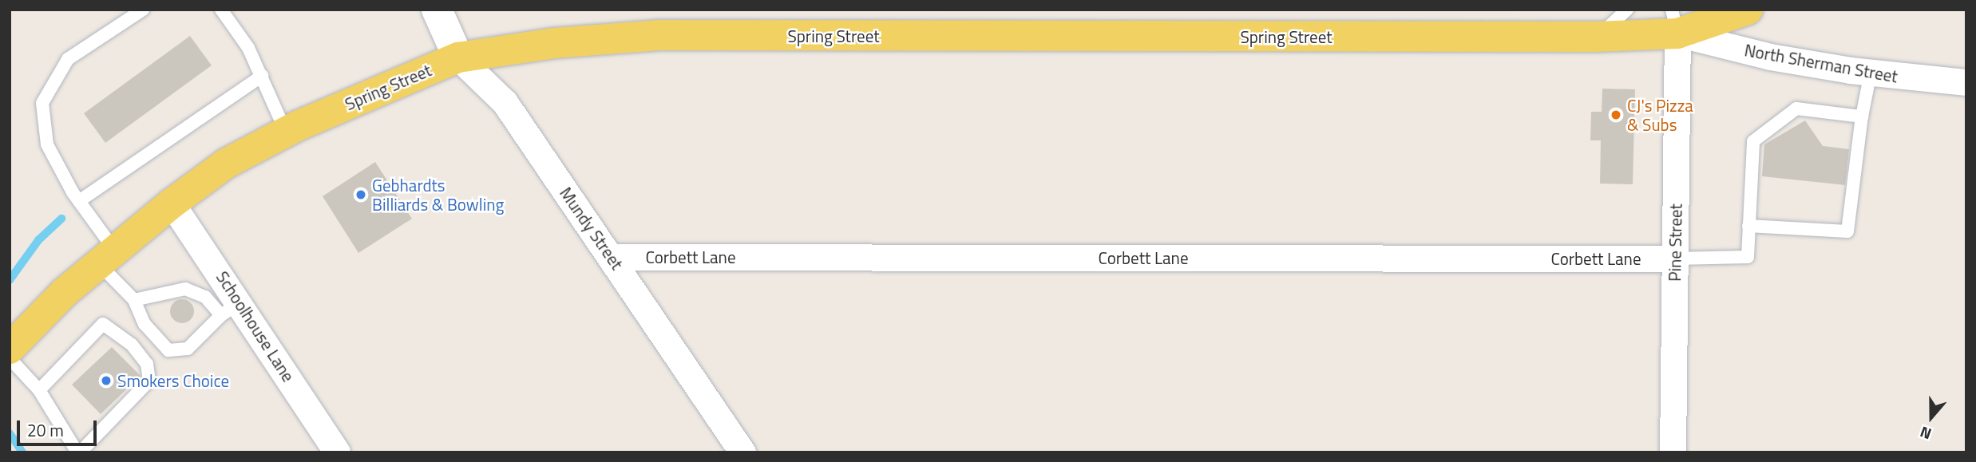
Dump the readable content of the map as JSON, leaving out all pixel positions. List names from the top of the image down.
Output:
{
  "streets": {
    "main road": ["Spring Street", "Mundy Street"],
    "street": [
      "North Sherman Street",
      "Pine Street",
      "Corbett Lane",
      "Schoolhouse Lane"
    ]
  },
  "crossings": [
    ["Spring Street", "North Sherman Street"],
    ["Spring Street", "Mundy Street"],
    ["Spring Street", "Pine Street"],
    ["Spring Street", "Schoolhouse Lane"],
    ["North Sherman Street", "Pine Street"],
    ["Mundy Street", "Corbett Lane"],
    ["Pine Street", "Corbett Lane"]
  ],
  "places": ["CJ's Pizza & Subs", "Gebhardts Billiards & Bowling", "Smokers Choice"],
  "scale_bar": "20 m",
  "north": "bottom"
}
